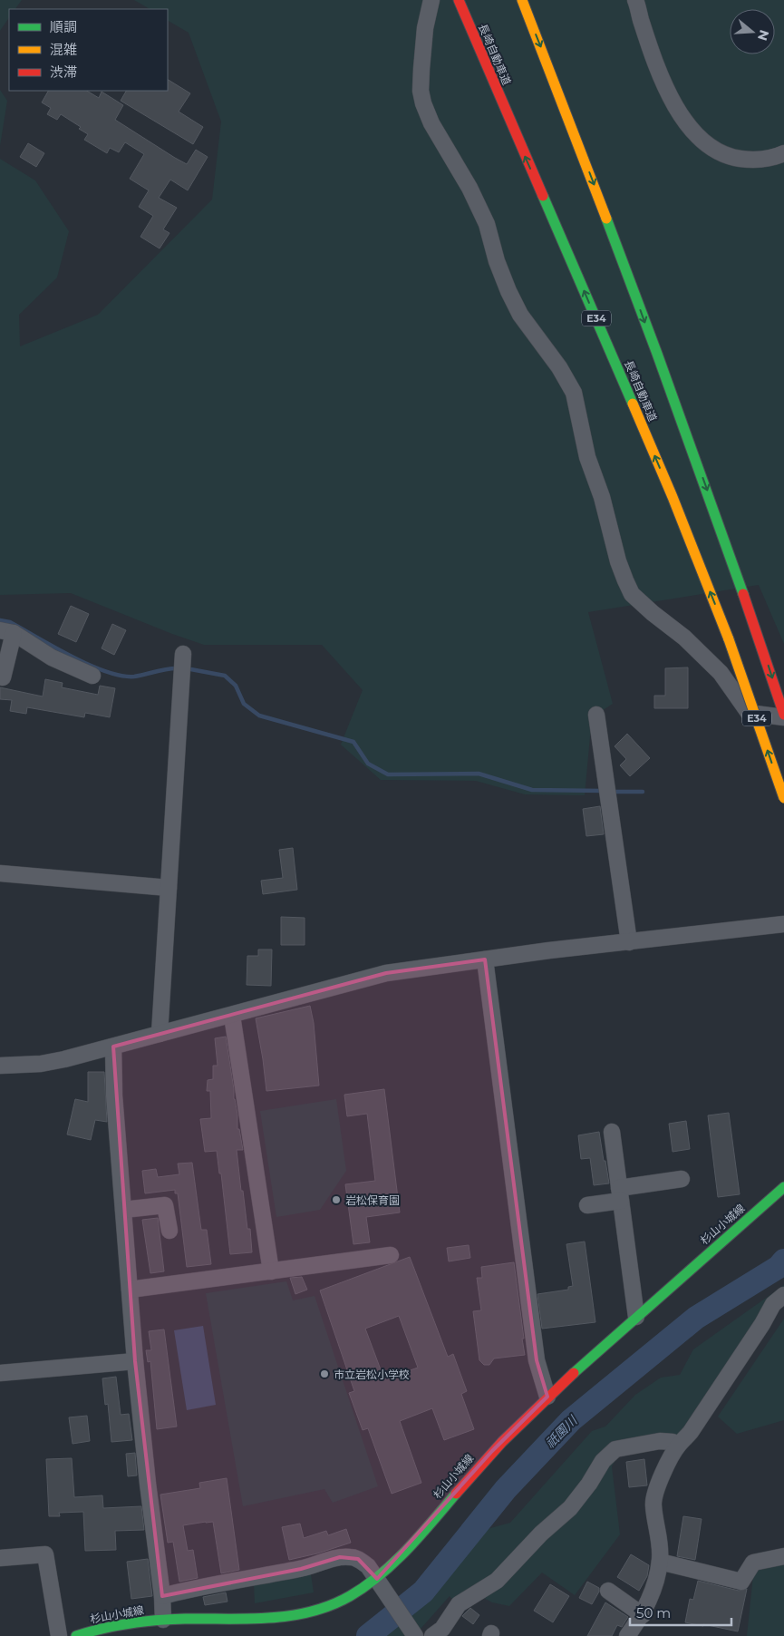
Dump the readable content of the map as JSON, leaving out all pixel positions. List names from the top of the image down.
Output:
{
  "streets": {
    "main road": ["長崎自動車道", "E34", "杉山小城線"]
  },
  "water": ["祇園川"],
  "places": ["岩松保育園", "市立岩松小学校"],
  "legend": ["順調", "混雑", "渋滞"],
  "scale_bar": "50 m",
  "north": "right"
}
